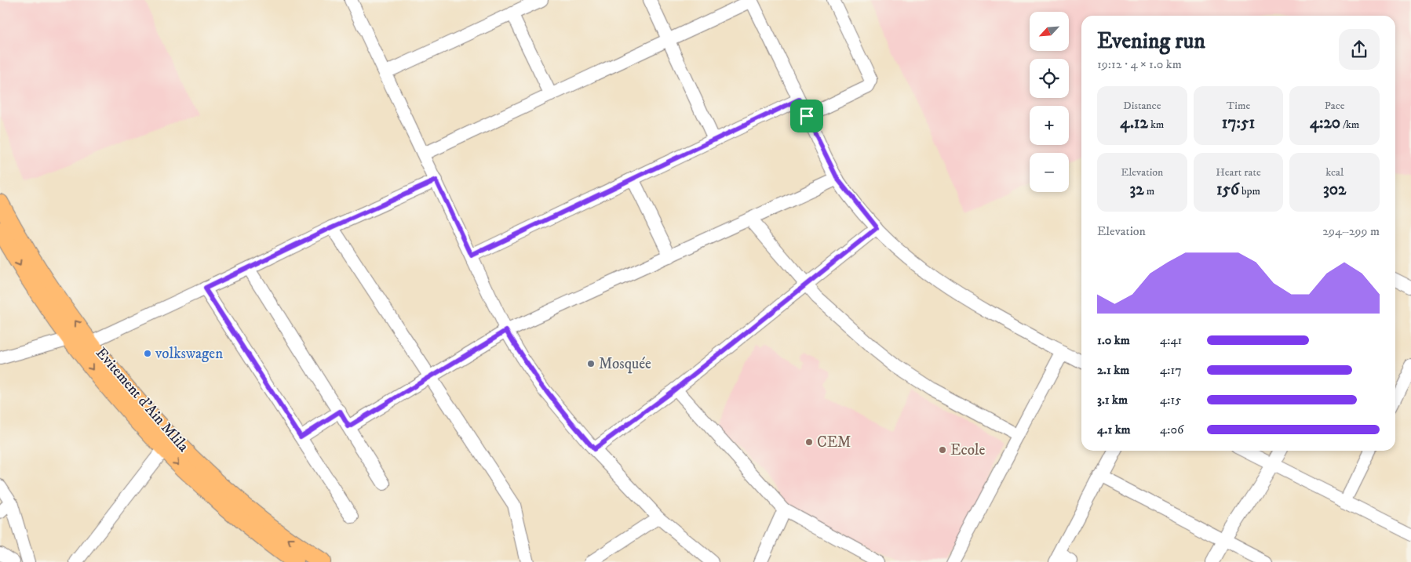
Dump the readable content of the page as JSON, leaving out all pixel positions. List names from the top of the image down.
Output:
{
  "streets": {
    "highway": ["Evitement d'Ain Mlila"]
  },
  "places": [
    "volkswagen",
    "Mosquée",
    "CEM",
    "Ecole"
  ],
  "north": "bottom left",
  "page": {
    "map_buttons": ["+", "−"],
    "heading": ["Evening run", "19:12 · 4 × 1.0 km"],
    "stats": [
      ["Distance", "4.12 km"],
      ["Time", "17:51"],
      ["Pace", "4:20 /km"],
      ["Elevation", "32 m"],
      ["Heart rate", "156 bpm"],
      ["kcal", "302"]
    ],
    "chart": ["Elevation", "294–299 m"],
    "list": [
      {
        "name": "1.0 km",
        "note": "4:41"
      },
      {
        "name": "2.1 km",
        "note": "4:17"
      },
      {
        "name": "3.1 km",
        "note": "4:15"
      },
      {
        "name": "4.1 km",
        "note": "4:06"
      }
    ]
  }
}
